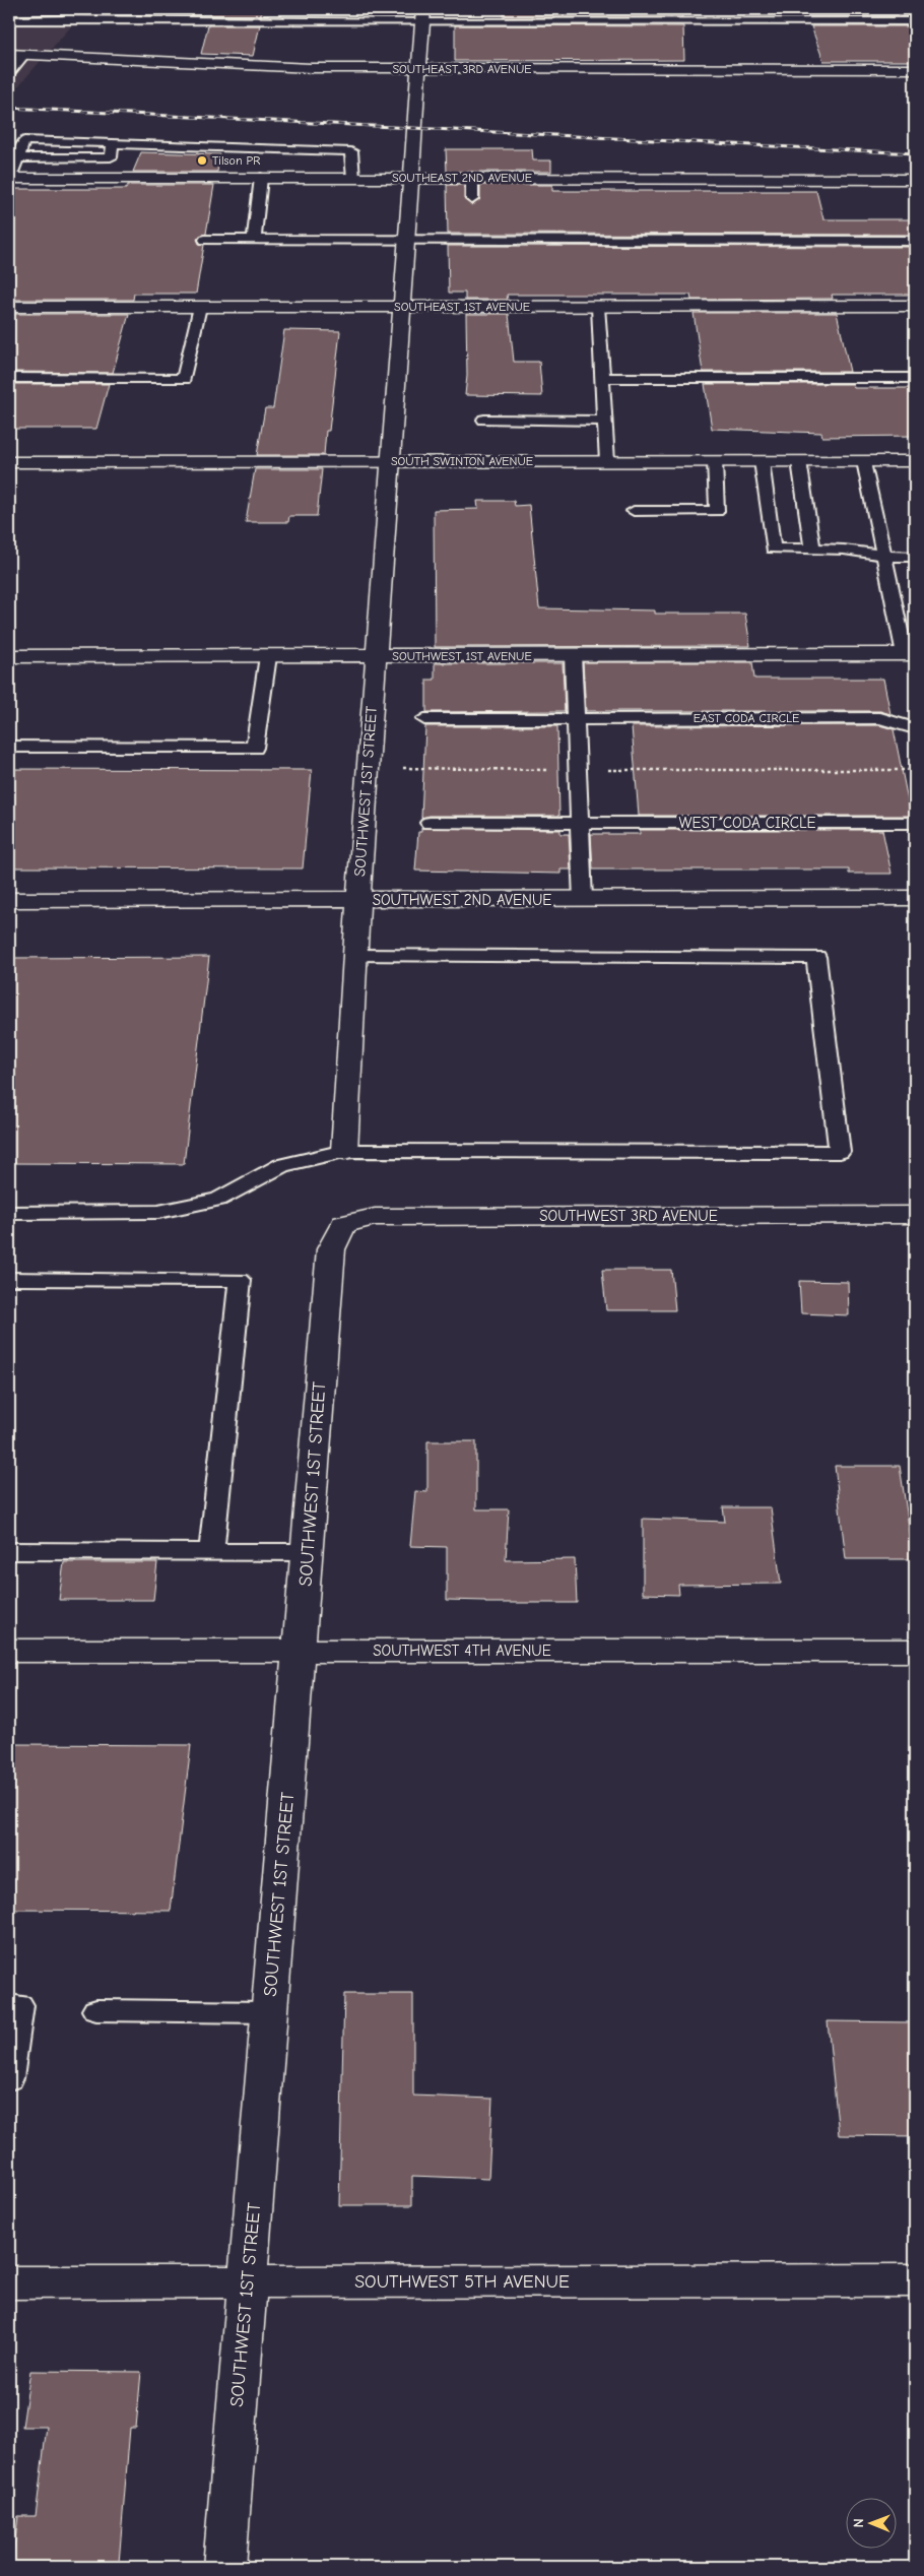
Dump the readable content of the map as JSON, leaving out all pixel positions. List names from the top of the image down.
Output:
{
  "streets": {
    "street": [
      "SOUTHEAST 3RD AVENUE",
      "SOUTHEAST 2ND AVENUE",
      "SOUTHEAST 1ST AVENUE",
      "SOUTH SWINTON AVENUE",
      "SOUTHWEST 1ST AVENUE",
      "SOUTHWEST 1ST STREET",
      "SOUTHWEST 2ND AVENUE",
      "SOUTHWEST 3RD AVENUE",
      "SOUTHWEST 4TH AVENUE",
      "SOUTHWEST 5TH AVENUE"
    ],
    "lane": ["EAST CODA CIRCLE", "WEST CODA CIRCLE"]
  },
  "crossings": [
    ["SOUTHEAST 3RD AVENUE", "SOUTHWEST 1ST STREET"],
    ["SOUTHEAST 2ND AVENUE", "SOUTHWEST 1ST STREET"],
    ["SOUTHEAST 1ST AVENUE", "SOUTHWEST 1ST STREET"],
    ["SOUTH SWINTON AVENUE", "SOUTHWEST 1ST STREET"],
    ["SOUTHWEST 1ST AVENUE", "SOUTHWEST 1ST STREET"],
    ["SOUTHWEST 1ST STREET", "SOUTHWEST 2ND AVENUE"],
    ["SOUTHWEST 1ST STREET", "SOUTHWEST 3RD AVENUE"],
    ["SOUTHWEST 1ST STREET", "SOUTHWEST 4TH AVENUE"],
    ["SOUTHWEST 1ST STREET", "SOUTHWEST 5TH AVENUE"]
  ],
  "places": ["Tilson PR"],
  "north": "left"
}
